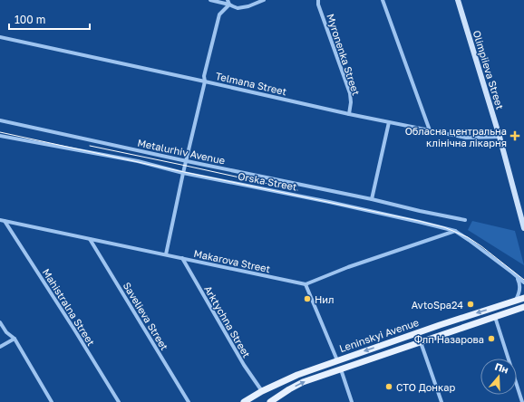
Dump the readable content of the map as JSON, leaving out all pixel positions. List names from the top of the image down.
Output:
{
  "streets": {
    "main road": ["Olimpiieva Street", "Leninskyi Avenue"],
    "street": [
      "Myronenka Street",
      "Telmana Street",
      "Metalurhiv Avenue",
      "Orska Street",
      "Makarova Street",
      "Mahistralna Street",
      "Savelieva Street",
      "Arktychna Street"
    ]
  },
  "crossings": [
    ["Myronenka Street", "Telmana Street"],
    ["Olimpiieva Street", "Telmana Street"],
    ["Makarova Street", "Mahistralna Street"],
    ["Makarova Street", "Savelieva Street"],
    ["Makarova Street", "Arktychna Street"],
    ["Arktychna Street", "Leninskyi Avenue"]
  ],
  "places": {
    "health": ["Обласна центральна клінічна лікарня"],
    "other": [
      "Нил",
      "AvtoSpa24",
      "Флп Назарова",
      "СТО Донкар"
    ]
  },
  "scale_bar": "100 m",
  "north": "top"
}
